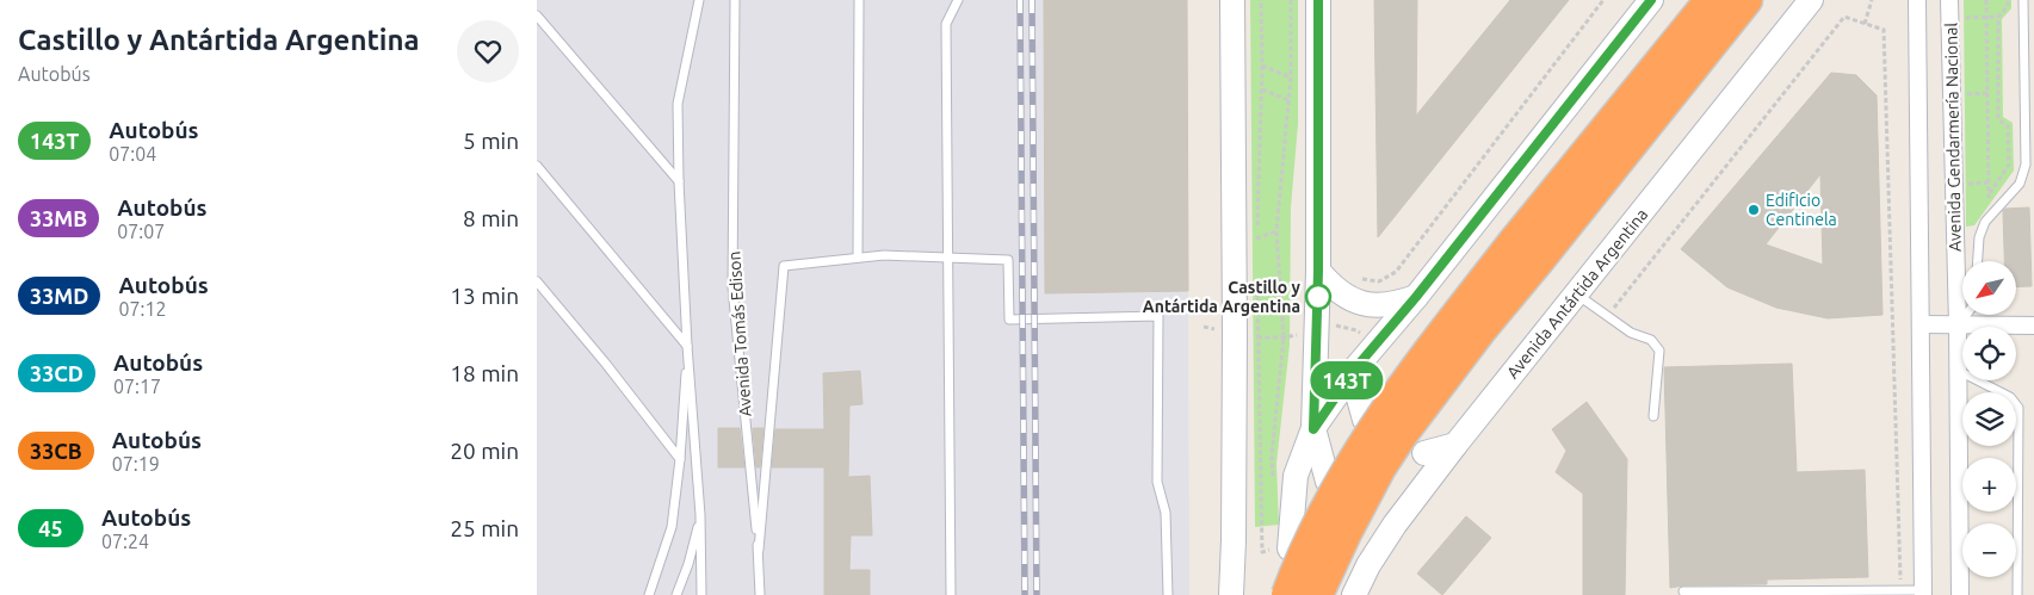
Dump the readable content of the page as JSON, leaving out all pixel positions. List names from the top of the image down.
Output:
{
  "streets": {
    "main road": ["Avenida Antártida Argentina"],
    "street": ["Avenida Gendarmería Nacional"],
    "lane": ["Avenida Tomás Edison"]
  },
  "places": ["Edificio Centinela", "Castillo y Antártida Argentina"],
  "lines": ["bus line 143T"],
  "north": "bottom left",
  "page": {
    "heading": ["Castillo y Antártida Argentina", "Autobús"],
    "on_map": "143T",
    "list": [
      {
        "mark": "143T",
        "name": "Autobús",
        "note": "07:04",
        "value": "5 min"
      },
      {
        "mark": "33MB",
        "name": "Autobús",
        "note": "07:07",
        "value": "8 min"
      },
      {
        "mark": "33MD",
        "name": "Autobús",
        "note": "07:12",
        "value": "13 min"
      },
      {
        "mark": "33CD",
        "name": "Autobús",
        "note": "07:17",
        "value": "18 min"
      },
      {
        "mark": "33CB",
        "name": "Autobús",
        "note": "07:19",
        "value": "20 min"
      },
      {
        "mark": "45",
        "name": "Autobús",
        "note": "07:24",
        "value": "25 min"
      }
    ],
    "map_buttons": ["+", "−"]
  }
}
